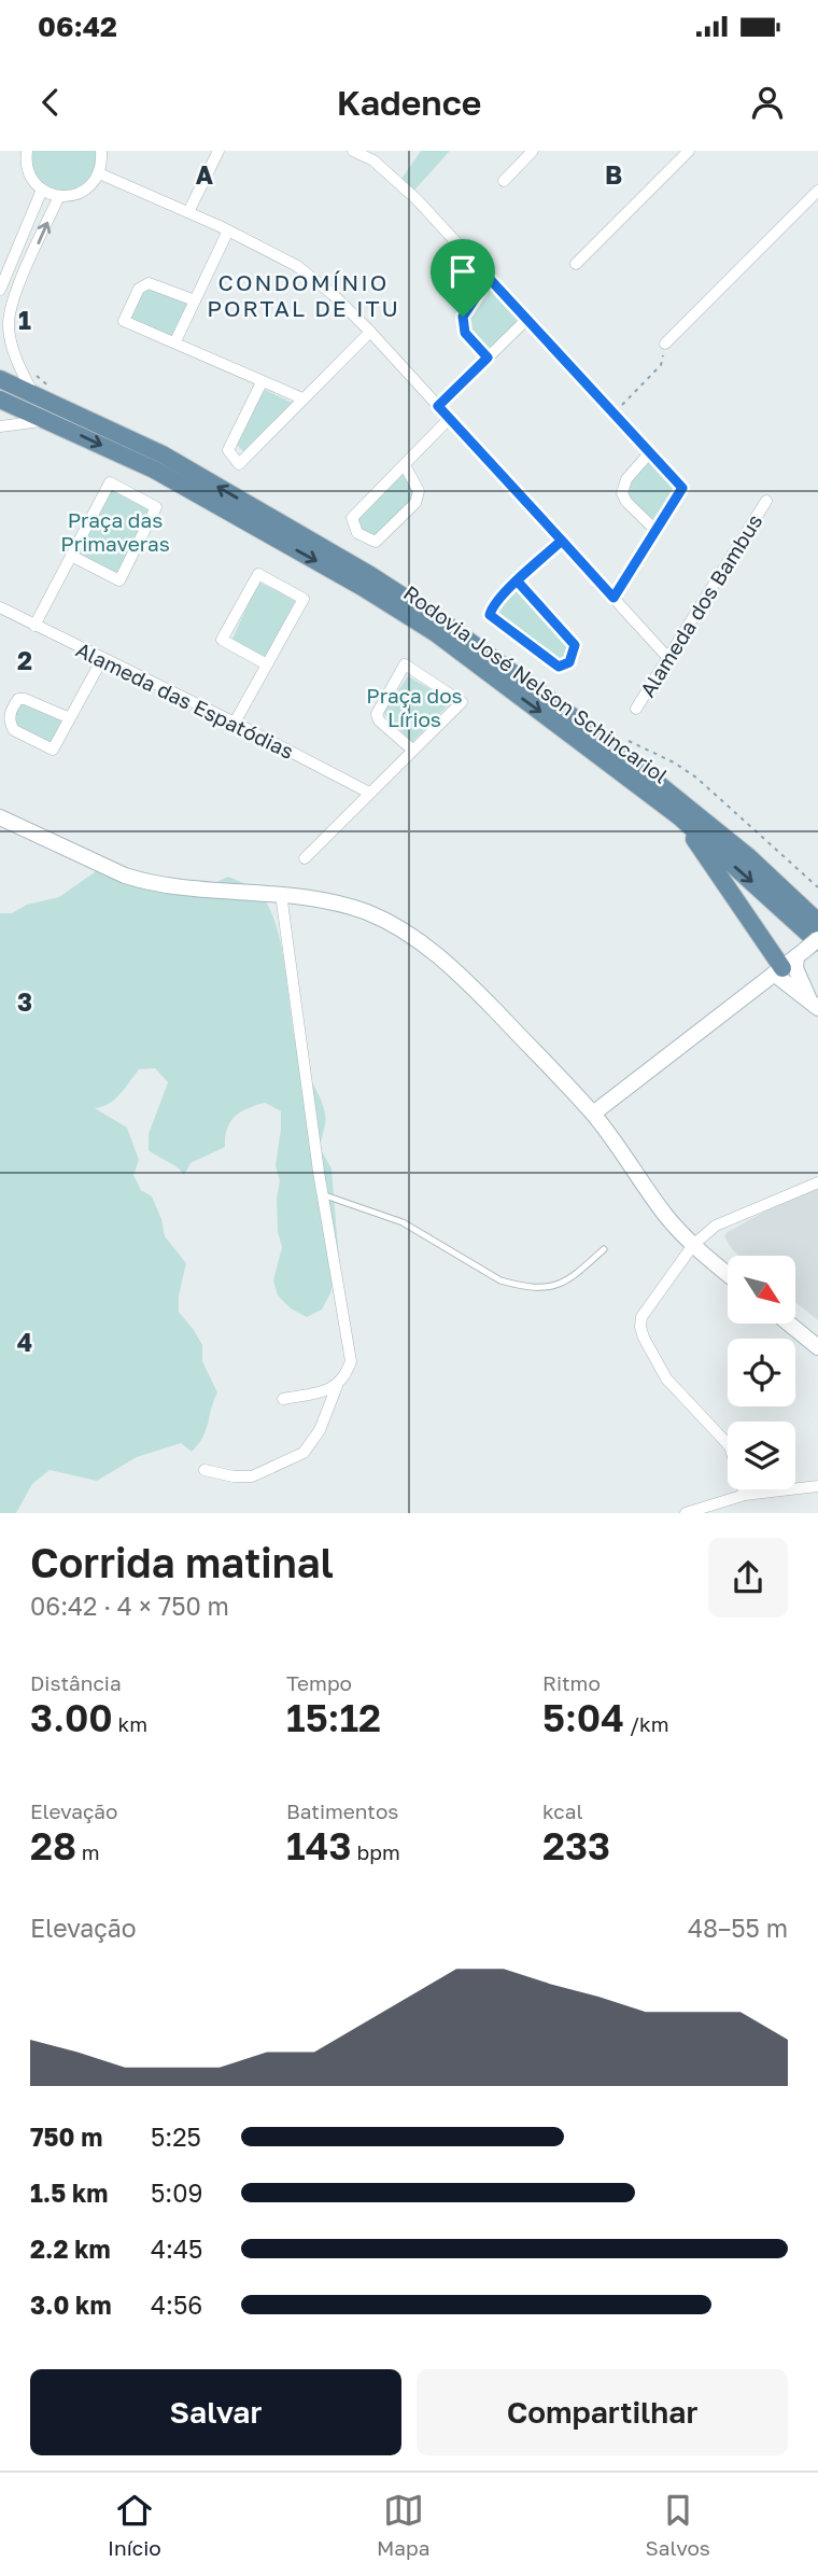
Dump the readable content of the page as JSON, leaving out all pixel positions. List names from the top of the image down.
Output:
{
  "streets": {
    "main road": ["Rodovia José Nelson Schincariol"],
    "street": ["Alameda dos Bambus", "Alameda das Espatódias"]
  },
  "districts": ["CONDOMÍNIO PORTAL DE ITU"],
  "parks": ["Praça das Primaveras", "Praça dos Lírios"],
  "north": "bottom right",
  "page": {
    "status": "06:42",
    "header": "Kadence",
    "heading": ["Corrida matinal", "06:42 · 4 × 750 m"],
    "stats": [
      ["Distância", "3.00 km"],
      ["Tempo", "15:12"],
      ["Ritmo", "5:04 /km"],
      ["Elevação", "28 m"],
      ["Batimentos", "143 bpm"],
      ["kcal", "233"]
    ],
    "chart": ["Elevação", "48–55 m"],
    "list": [
      {
        "name": "750 m",
        "note": "5:25"
      },
      {
        "name": "1.5 km",
        "note": "5:09"
      },
      {
        "name": "2.2 km",
        "note": "4:45"
      },
      {
        "name": "3.0 km",
        "note": "4:56"
      }
    ],
    "buttons": ["Salvar", "Compartilhar"],
    "tabs": ["Início", "Mapa", "Salvos"]
  },
  "grid": {
    "columns": ["A", "B"],
    "rows": [
      "1",
      "2",
      "3",
      "4"
    ]
  }
}
